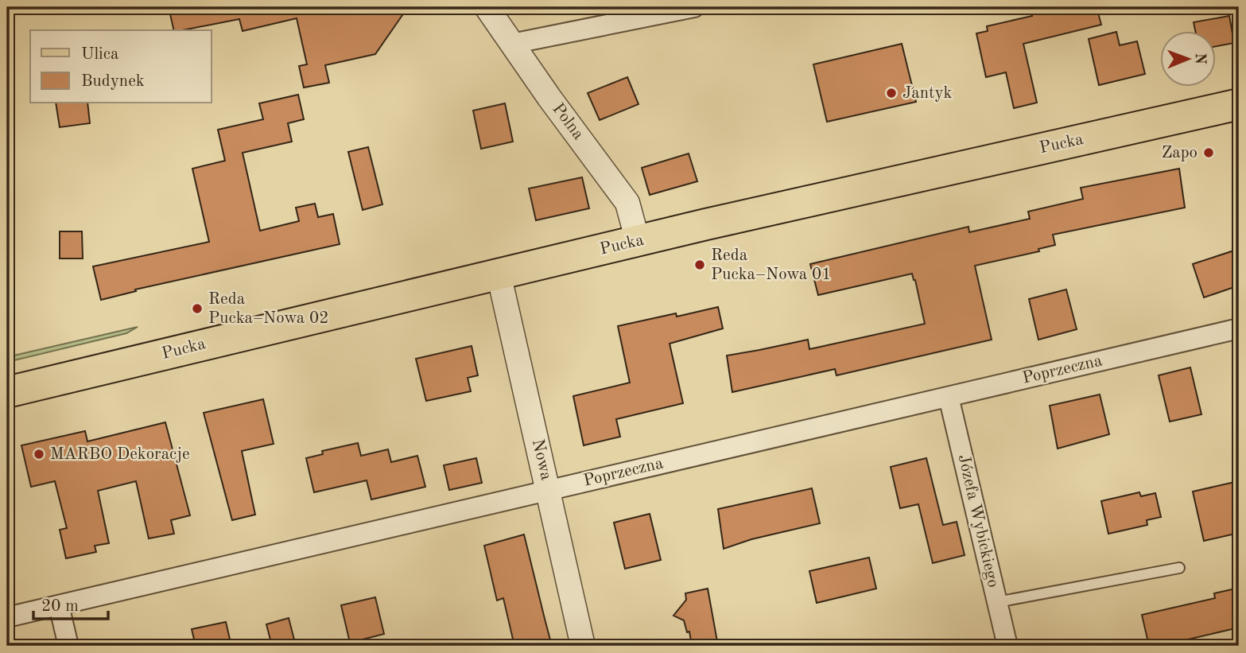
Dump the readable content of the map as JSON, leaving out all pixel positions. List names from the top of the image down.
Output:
{
  "streets": {
    "main road": ["Pucka"],
    "street": [
      "Polna",
      "Poprzeczna",
      "Nowa",
      "Józefa Wybickiego"
    ]
  },
  "crossings": [
    ["Polna", "Pucka"],
    ["Pucka", "Nowa"],
    ["Poprzeczna", "Nowa"],
    ["Poprzeczna", "Józefa Wybickiego"]
  ],
  "places": [
    "Jantyk",
    "Zapo",
    "Reda Pucka–Nowa 01",
    "Reda Pucka–Nowa 02",
    "MARBO Dekoracje"
  ],
  "legend": ["Ulica", "Budynek"],
  "scale_bar": "20 m",
  "north": "right"
}
